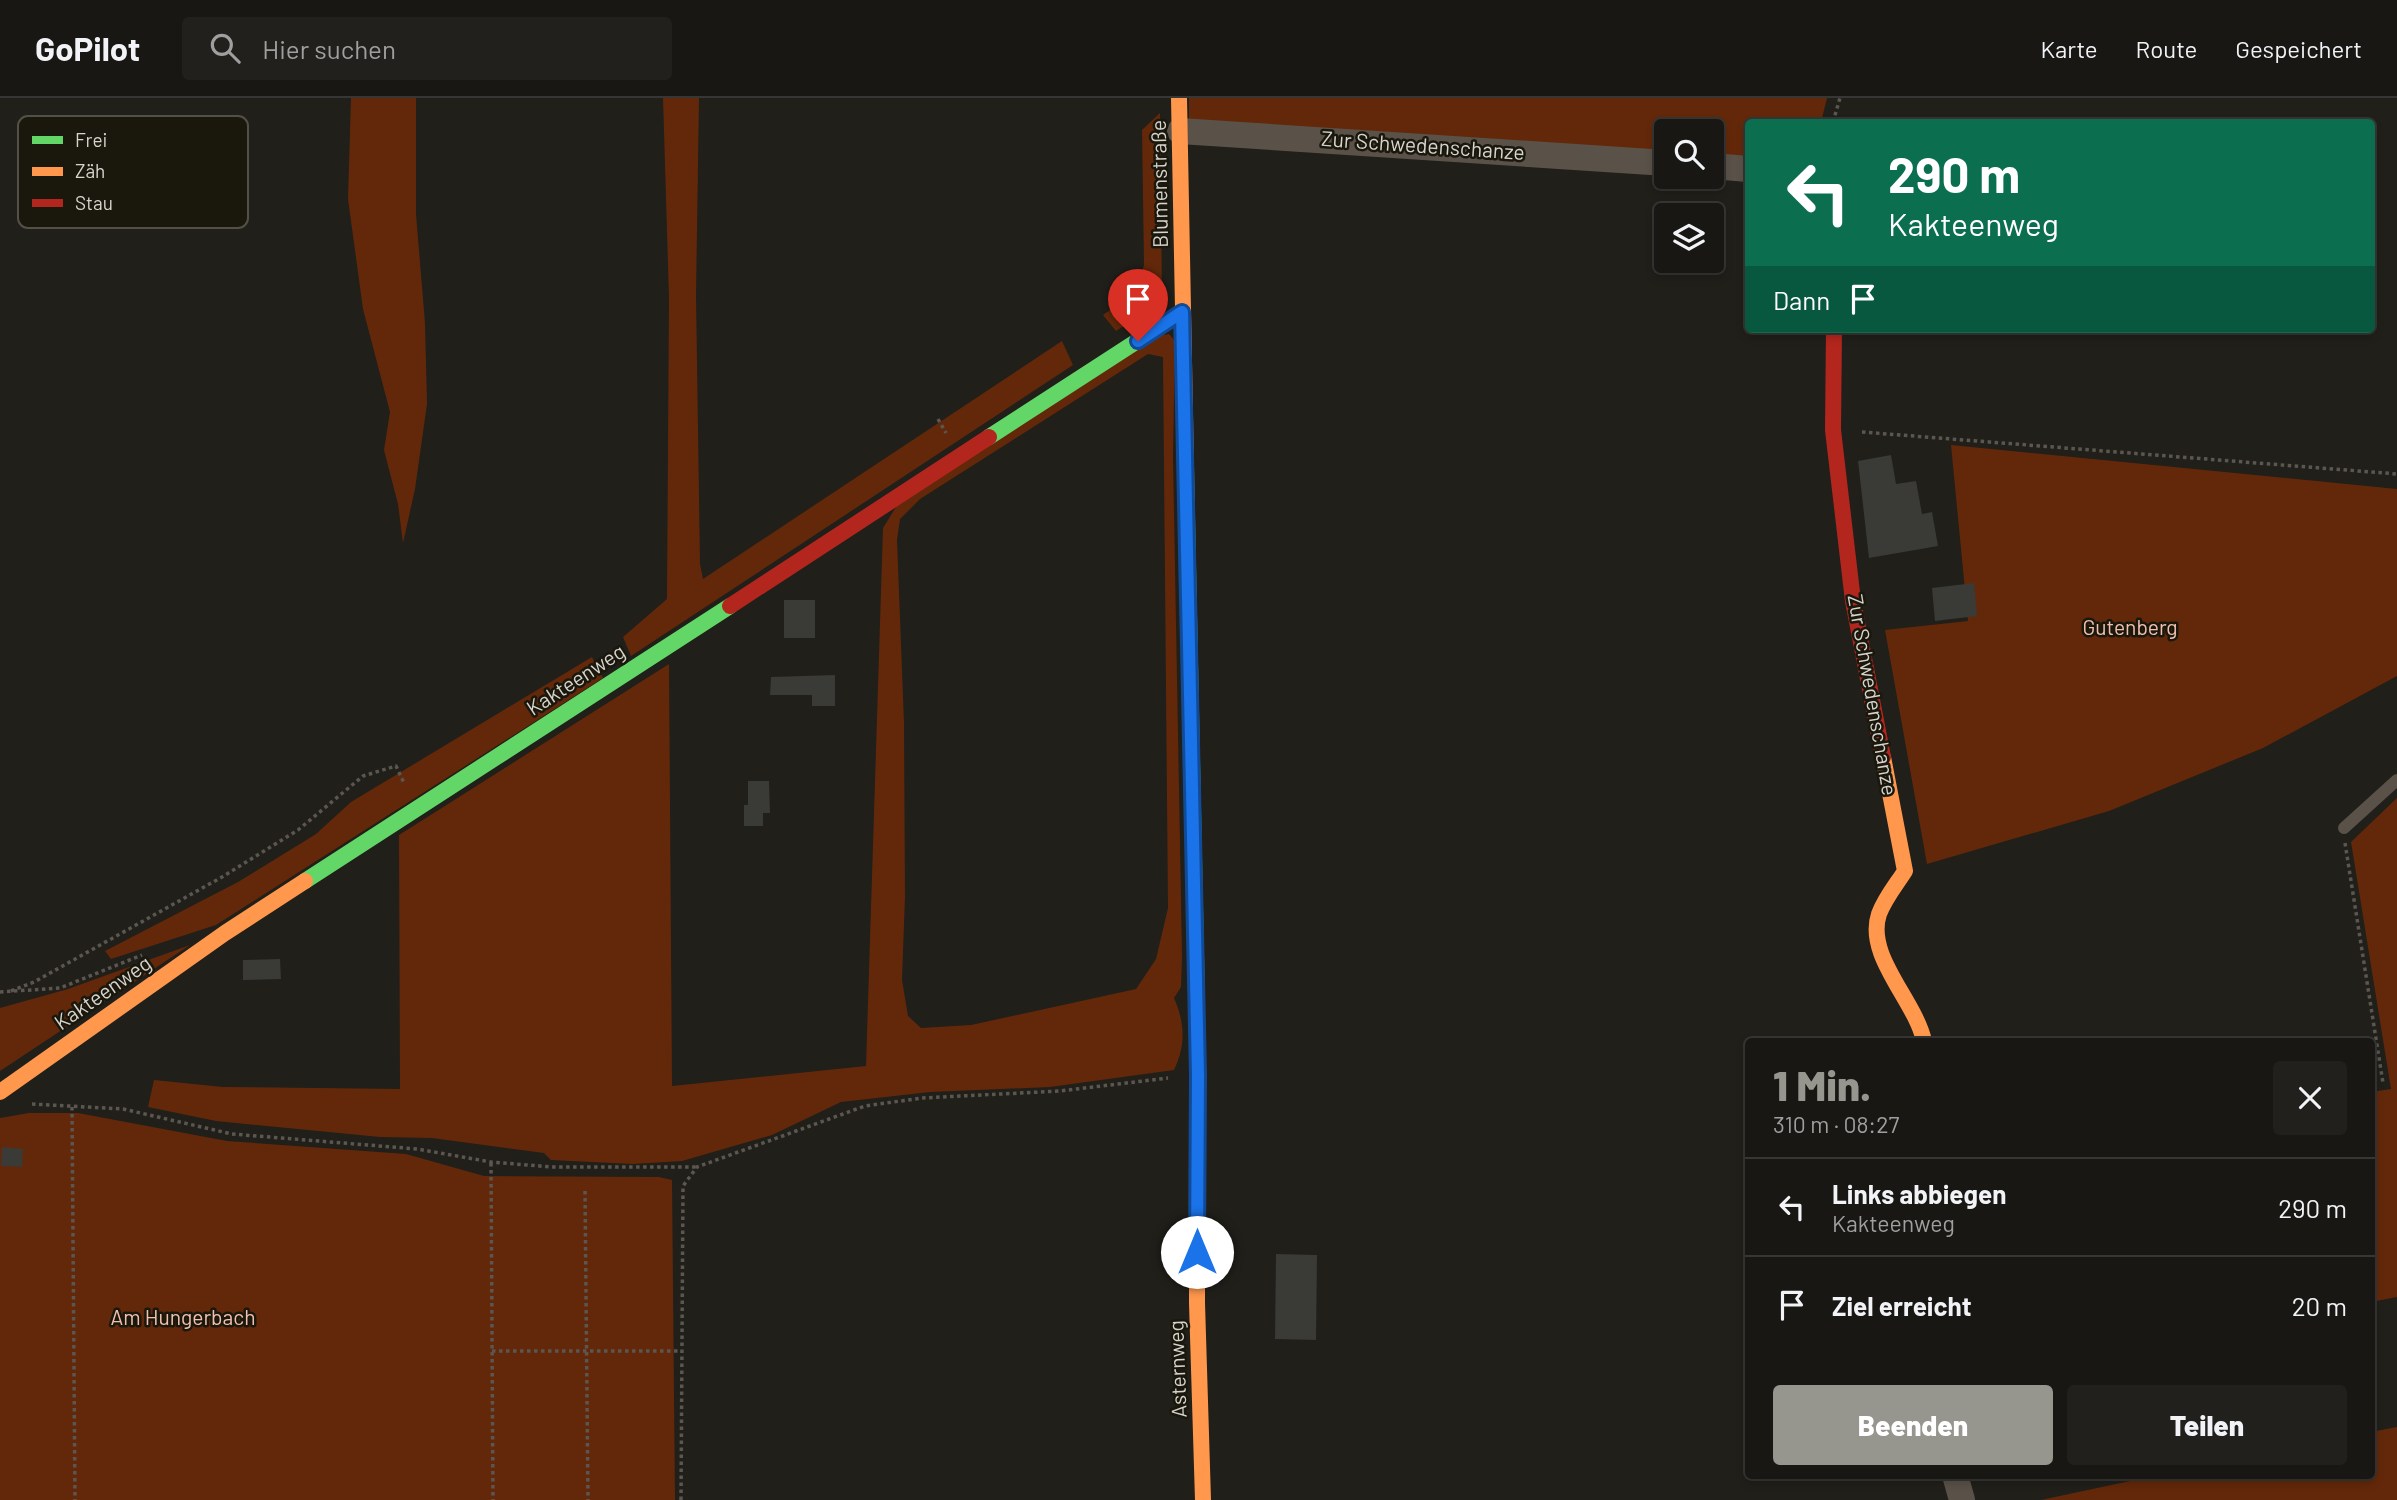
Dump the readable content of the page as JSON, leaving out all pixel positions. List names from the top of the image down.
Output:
{
  "streets": {
    "street": [
      "Zur Schwedenschanze",
      "Blumenstraße",
      "Kakteenweg",
      "Asternweg"
    ]
  },
  "crossings": [
    ["Zur Schwedenschanze", "Blumenstraße"],
    ["Blumenstraße", "Kakteenweg"],
    ["Blumenstraße", "Asternweg"],
    ["Kakteenweg", "Asternweg"]
  ],
  "parks": ["Gutenberg", "Am Hungerbach"],
  "legend": ["Frei", "Zäh", "Stau"],
  "page": {
    "header": "GoPilot",
    "search": "Hier suchen",
    "nav": ["Karte", "Route", "Gespeichert"],
    "turn": ["290 m", "Kakteenweg"],
    "then": "Dann",
    "heading": ["1 Min.", "310 m · 08:27"],
    "list": [
      {
        "name": "Links abbiegen",
        "note": "Kakteenweg",
        "value": "290 m"
      },
      {
        "name": "Ziel erreicht",
        "value": "20 m"
      }
    ],
    "buttons": ["Beenden", "Teilen"]
  }
}
